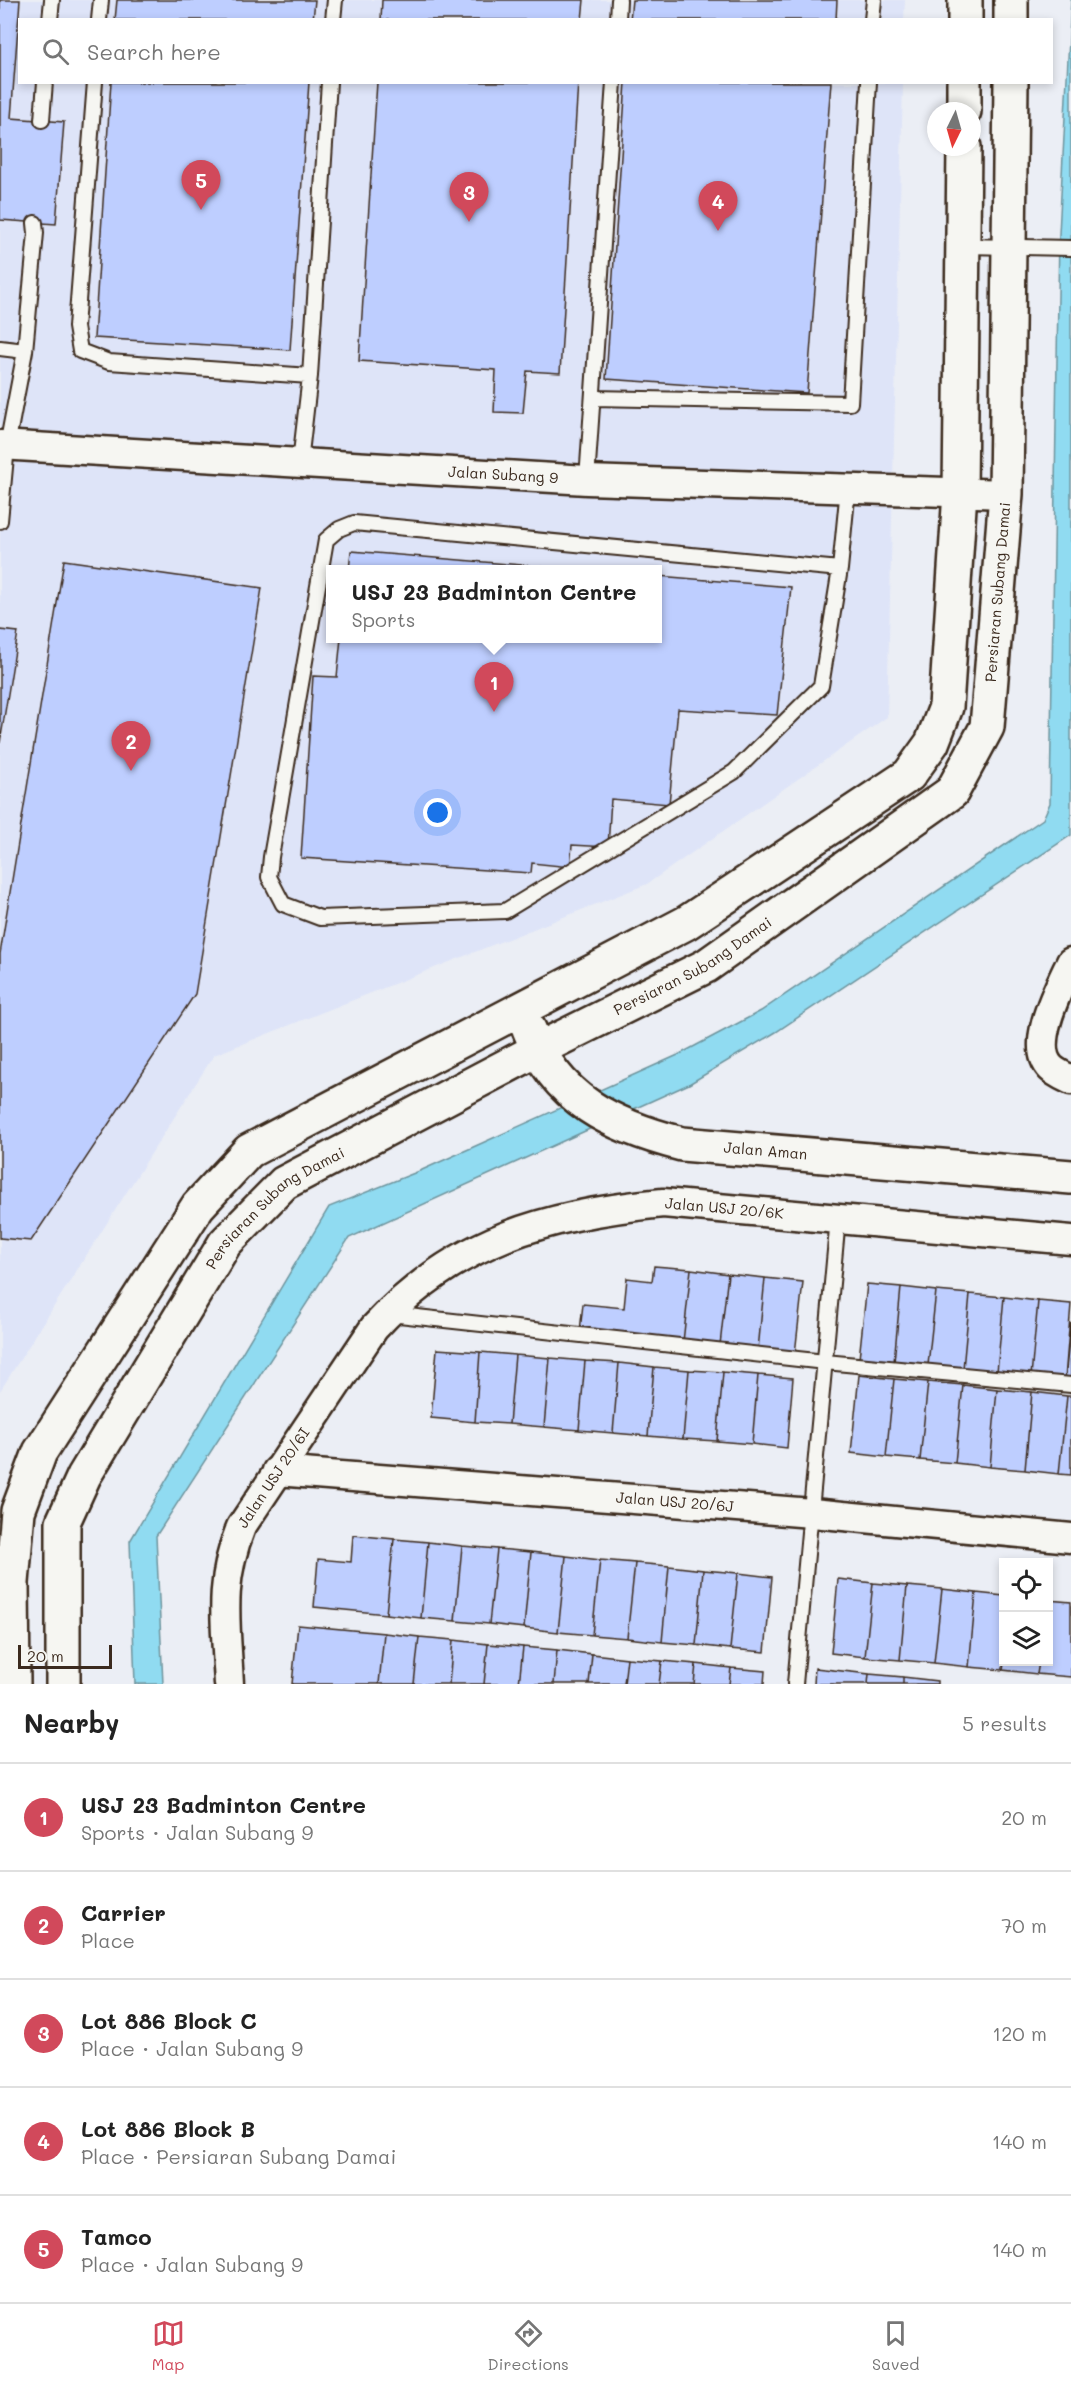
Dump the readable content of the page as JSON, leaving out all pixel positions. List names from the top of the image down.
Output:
{
  "streets": {
    "street": [
      "Jalan Subang 9",
      "Persiaran Subang Damai",
      "Jalan Aman",
      "Jalan USJ 20/6K",
      "Jalan USJ 20/6I",
      "Jalan USJ 20/6J"
    ]
  },
  "crossings": [
    ["Jalan Subang 9", "Persiaran Subang Damai"],
    ["Persiaran Subang Damai", "Jalan Aman"],
    ["Jalan USJ 20/6K", "Jalan USJ 20/6I"],
    ["Jalan USJ 20/6I", "Jalan USJ 20/6J"]
  ],
  "scale_bar": "20 m",
  "north": "bottom",
  "page": {
    "search": "Search here",
    "pins": [
      "5",
      "3",
      "4",
      "1",
      "2"
    ],
    "popup": ["USJ 23 Badminton Centre", "Sports"],
    "scale": "20 m",
    "heading": ["Nearby", "5 results"],
    "list": [
      {
        "mark": "1",
        "name": "USJ 23 Badminton Centre",
        "note": "Sports · Jalan Subang 9",
        "value": "20 m"
      },
      {
        "mark": "2",
        "name": "Carrier",
        "note": "Place",
        "value": "70 m"
      },
      {
        "mark": "3",
        "name": "Lot 886 Block C",
        "note": "Place · Jalan Subang 9",
        "value": "120 m"
      },
      {
        "mark": "4",
        "name": "Lot 886 Block B",
        "note": "Place · Persiaran Subang Damai",
        "value": "140 m"
      },
      {
        "mark": "5",
        "name": "Tamco",
        "note": "Place · Jalan Subang 9",
        "value": "140 m"
      }
    ],
    "nav": ["Map", "Directions", "Saved"]
  }
}
